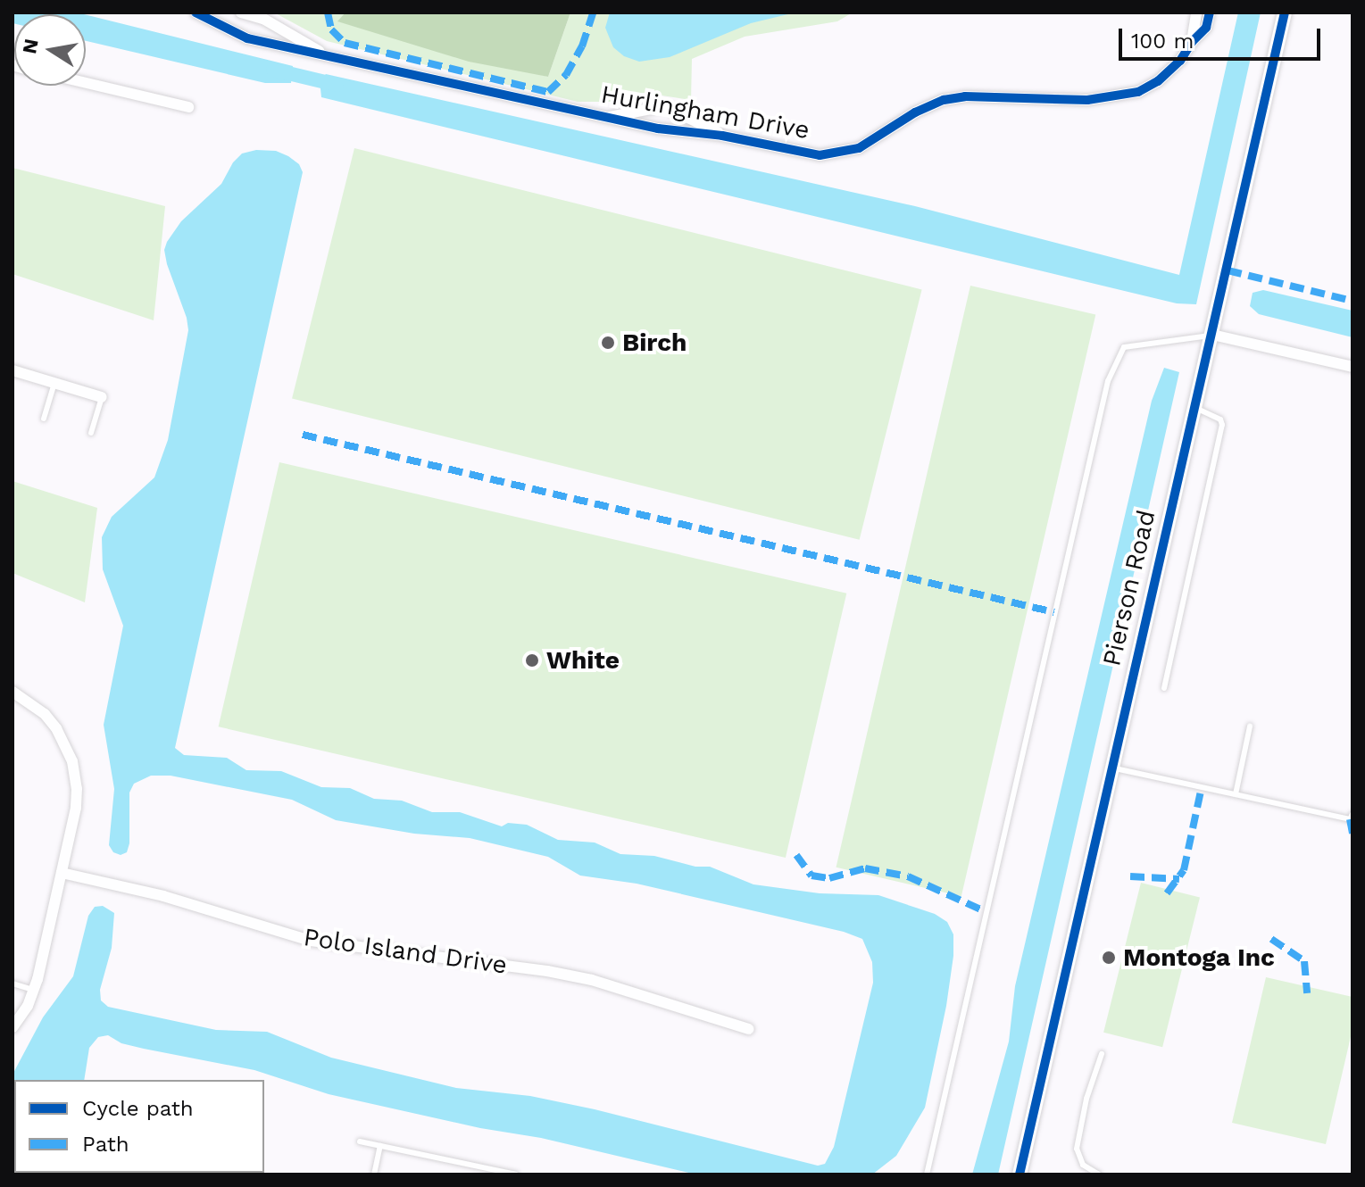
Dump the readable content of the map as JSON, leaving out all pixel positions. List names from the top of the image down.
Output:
{
  "streets": {
    "street": ["Hurlingham Drive", "Pierson Road", "Polo Island Drive"]
  },
  "places": ["Birch", "White", "Montoga Inc"],
  "legend": ["Cycle path", "Path"],
  "scale_bar": "100 m",
  "north": "left"
}
